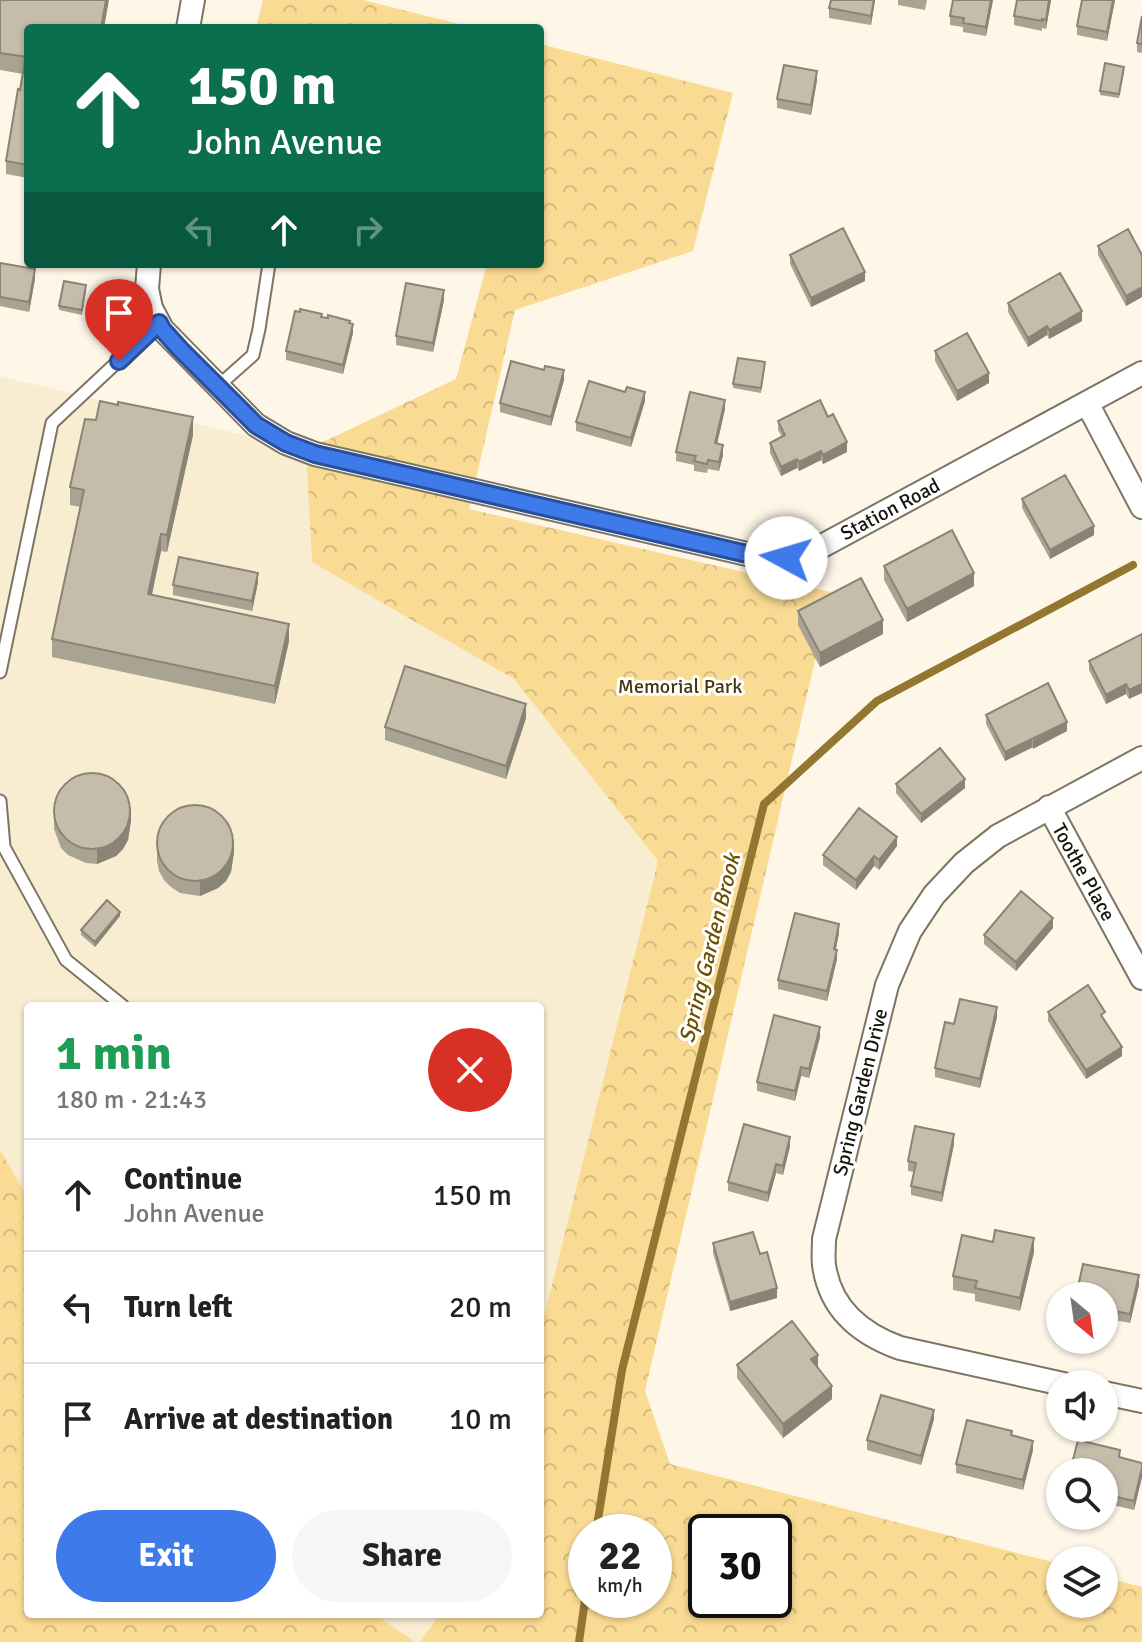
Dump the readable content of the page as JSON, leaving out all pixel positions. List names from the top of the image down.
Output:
{
  "streets": {
    "street": ["Station Road", "Toothe Place", "Spring Garden Drive"]
  },
  "crossings": [
    ["Toothe Place", "Spring Garden Drive"]
  ],
  "water": ["Spring Garden Brook"],
  "parks": ["Memorial Park"],
  "north": "bottom right",
  "page": {
    "turn": ["150 m", "John Avenue"],
    "heading": ["1 min", "180 m · 21:43"],
    "list": [
      {
        "name": "Continue",
        "note": "John Avenue",
        "value": "150 m"
      },
      {
        "name": "Turn left",
        "value": "20 m"
      },
      {
        "name": "Arrive at destination",
        "value": "10 m"
      }
    ],
    "buttons": ["Exit", "Share"],
    "speed": "22 km/h",
    "limit": "30"
  }
}
